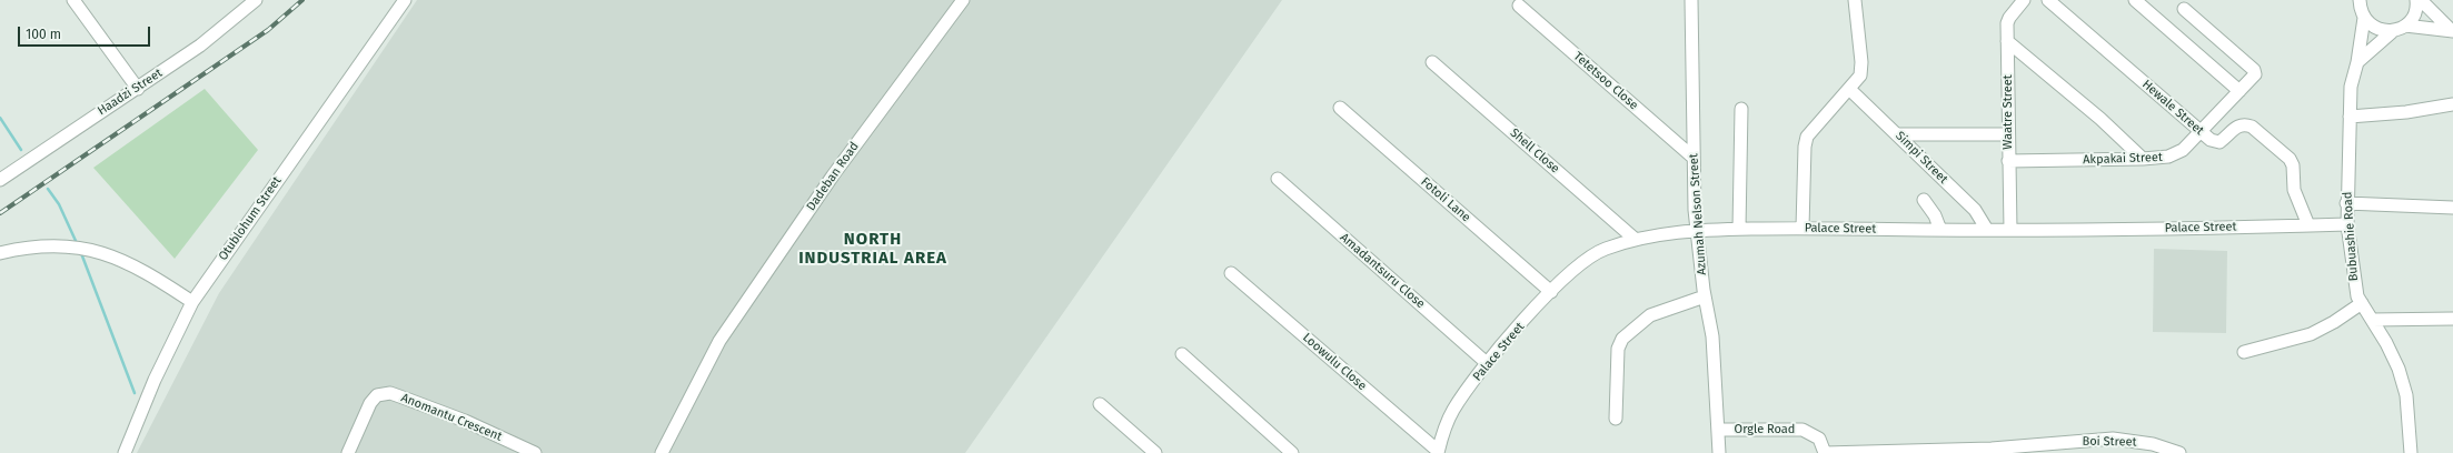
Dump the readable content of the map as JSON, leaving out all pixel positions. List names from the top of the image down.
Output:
{
  "streets": {
    "street": [
      "Tetetsoo Close",
      "Haadzi Street",
      "Hewale Street",
      "Waatre Street",
      "Shell Close",
      "Simpi Street",
      "Akpakai Street",
      "Dadeban Road",
      "Fotoli Lane",
      "Azumah Nelson Street",
      "Otublohum Street",
      "Palace Street",
      "Bubuashie Road",
      "Amadantsuru Close",
      "Loowulu Close",
      "Anomantu Crescent",
      "Orgle Road",
      "Boi Street"
    ]
  },
  "crossings": [
    ["Tetetsoo Close", "Azumah Nelson Street"],
    ["Hewale Street", "Akpakai Street"],
    ["Hewale Street", "Palace Street"],
    ["Waatre Street", "Akpakai Street"],
    ["Waatre Street", "Palace Street"],
    ["Shell Close", "Palace Street"],
    ["Simpi Street", "Palace Street"],
    ["Fotoli Lane", "Palace Street"],
    ["Azumah Nelson Street", "Palace Street"],
    ["Azumah Nelson Street", "Orgle Road"],
    ["Palace Street", "Bubuashie Road"],
    ["Palace Street", "Amadantsuru Close"],
    ["Palace Street", "Loowulu Close"],
    ["Orgle Road", "Boi Street"]
  ],
  "districts": ["NORTH INDUSTRIAL AREA"],
  "scale_bar": "100 m"
}
